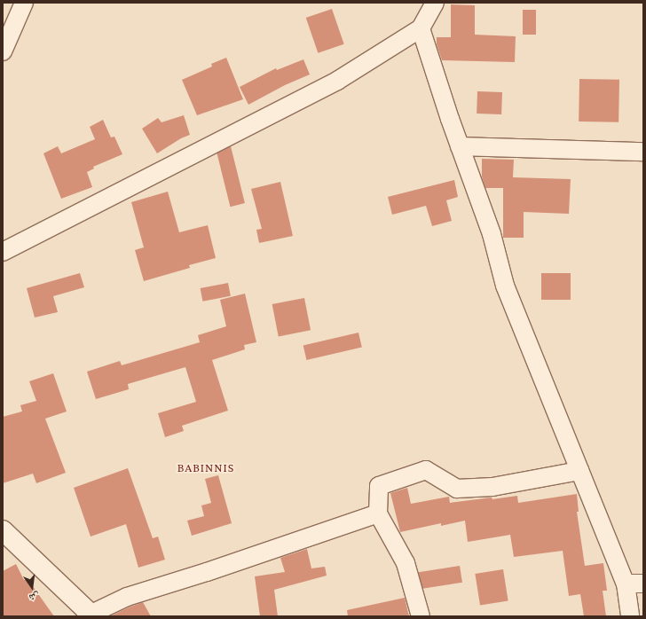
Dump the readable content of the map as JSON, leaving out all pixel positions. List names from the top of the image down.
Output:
{
  "districts": ["BABINNIS"],
  "north": "bottom"
}
